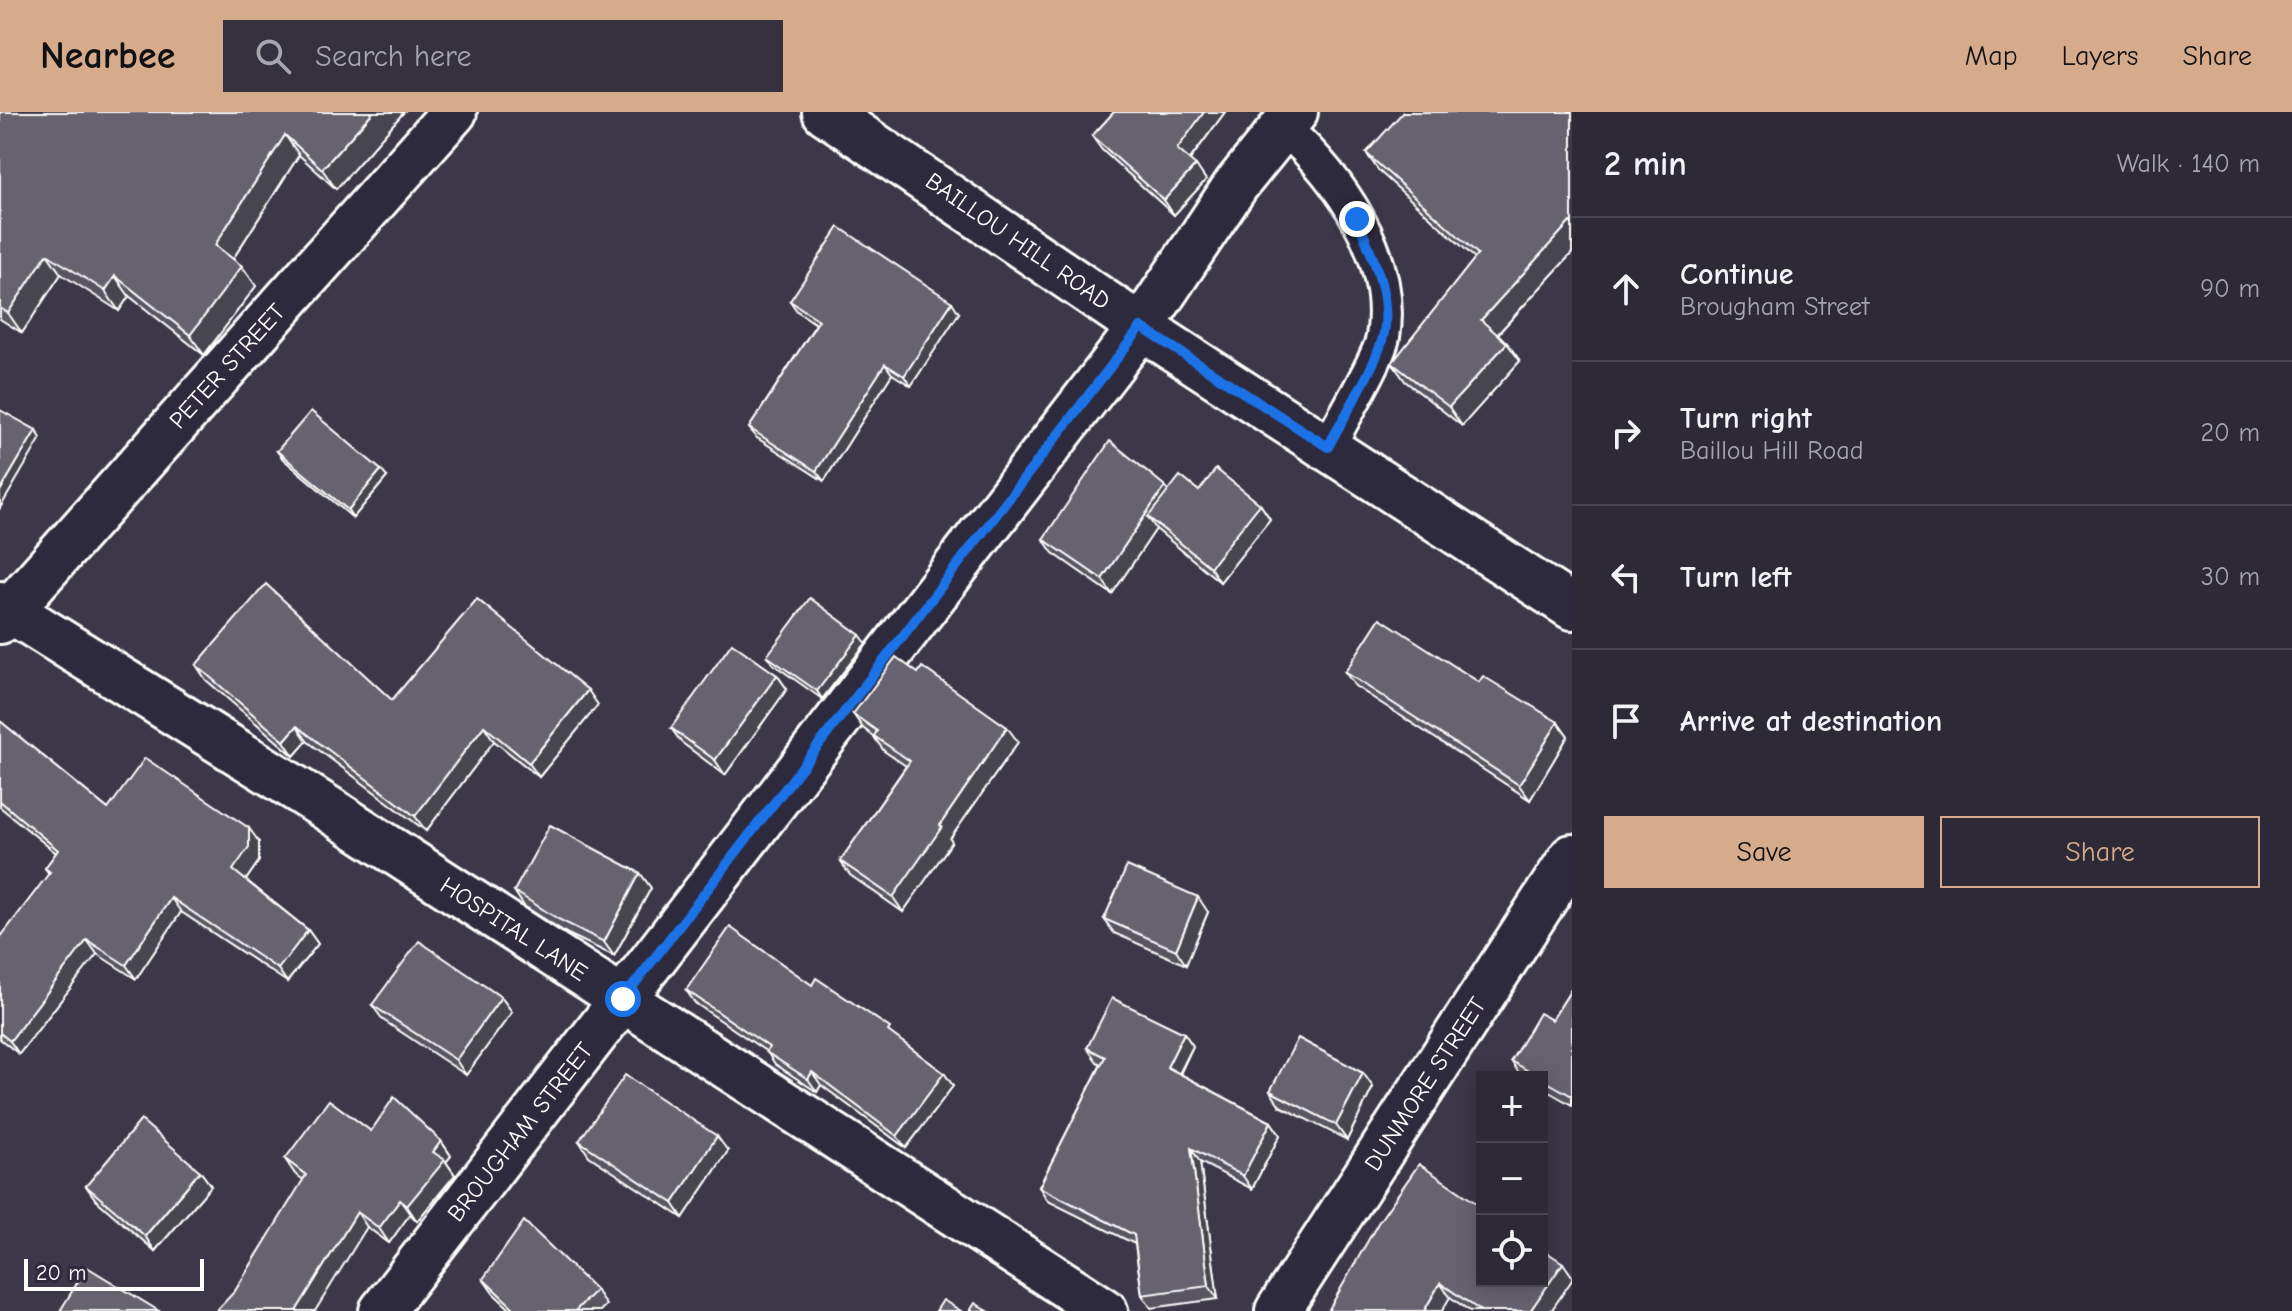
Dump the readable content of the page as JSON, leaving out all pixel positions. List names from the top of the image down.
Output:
{
  "streets": {
    "street": [
      "BAILLOU HILL ROAD",
      "PETER STREET",
      "HOSPITAL LANE",
      "DUNMORE STREET",
      "BROUGHAM STREET"
    ]
  },
  "crossings": [
    ["BAILLOU HILL ROAD", "BROUGHAM STREET"],
    ["PETER STREET", "HOSPITAL LANE"],
    ["HOSPITAL LANE", "BROUGHAM STREET"]
  ],
  "scale_bar": "20 m",
  "page": {
    "header": "Nearbee",
    "search": "Search here",
    "nav": ["Map", "Layers", "Share"],
    "heading": ["2 min", "Walk · 140 m"],
    "list": [
      ["Continue", "Brougham Street", "90 m"],
      ["Turn right", "Baillou Hill Road", "20 m"],
      ["Turn left", "30 m"],
      "Arrive at destination"
    ],
    "buttons": ["Save", "Share"],
    "map_buttons": ["+", "−"],
    "scale": "20 m"
  }
}
